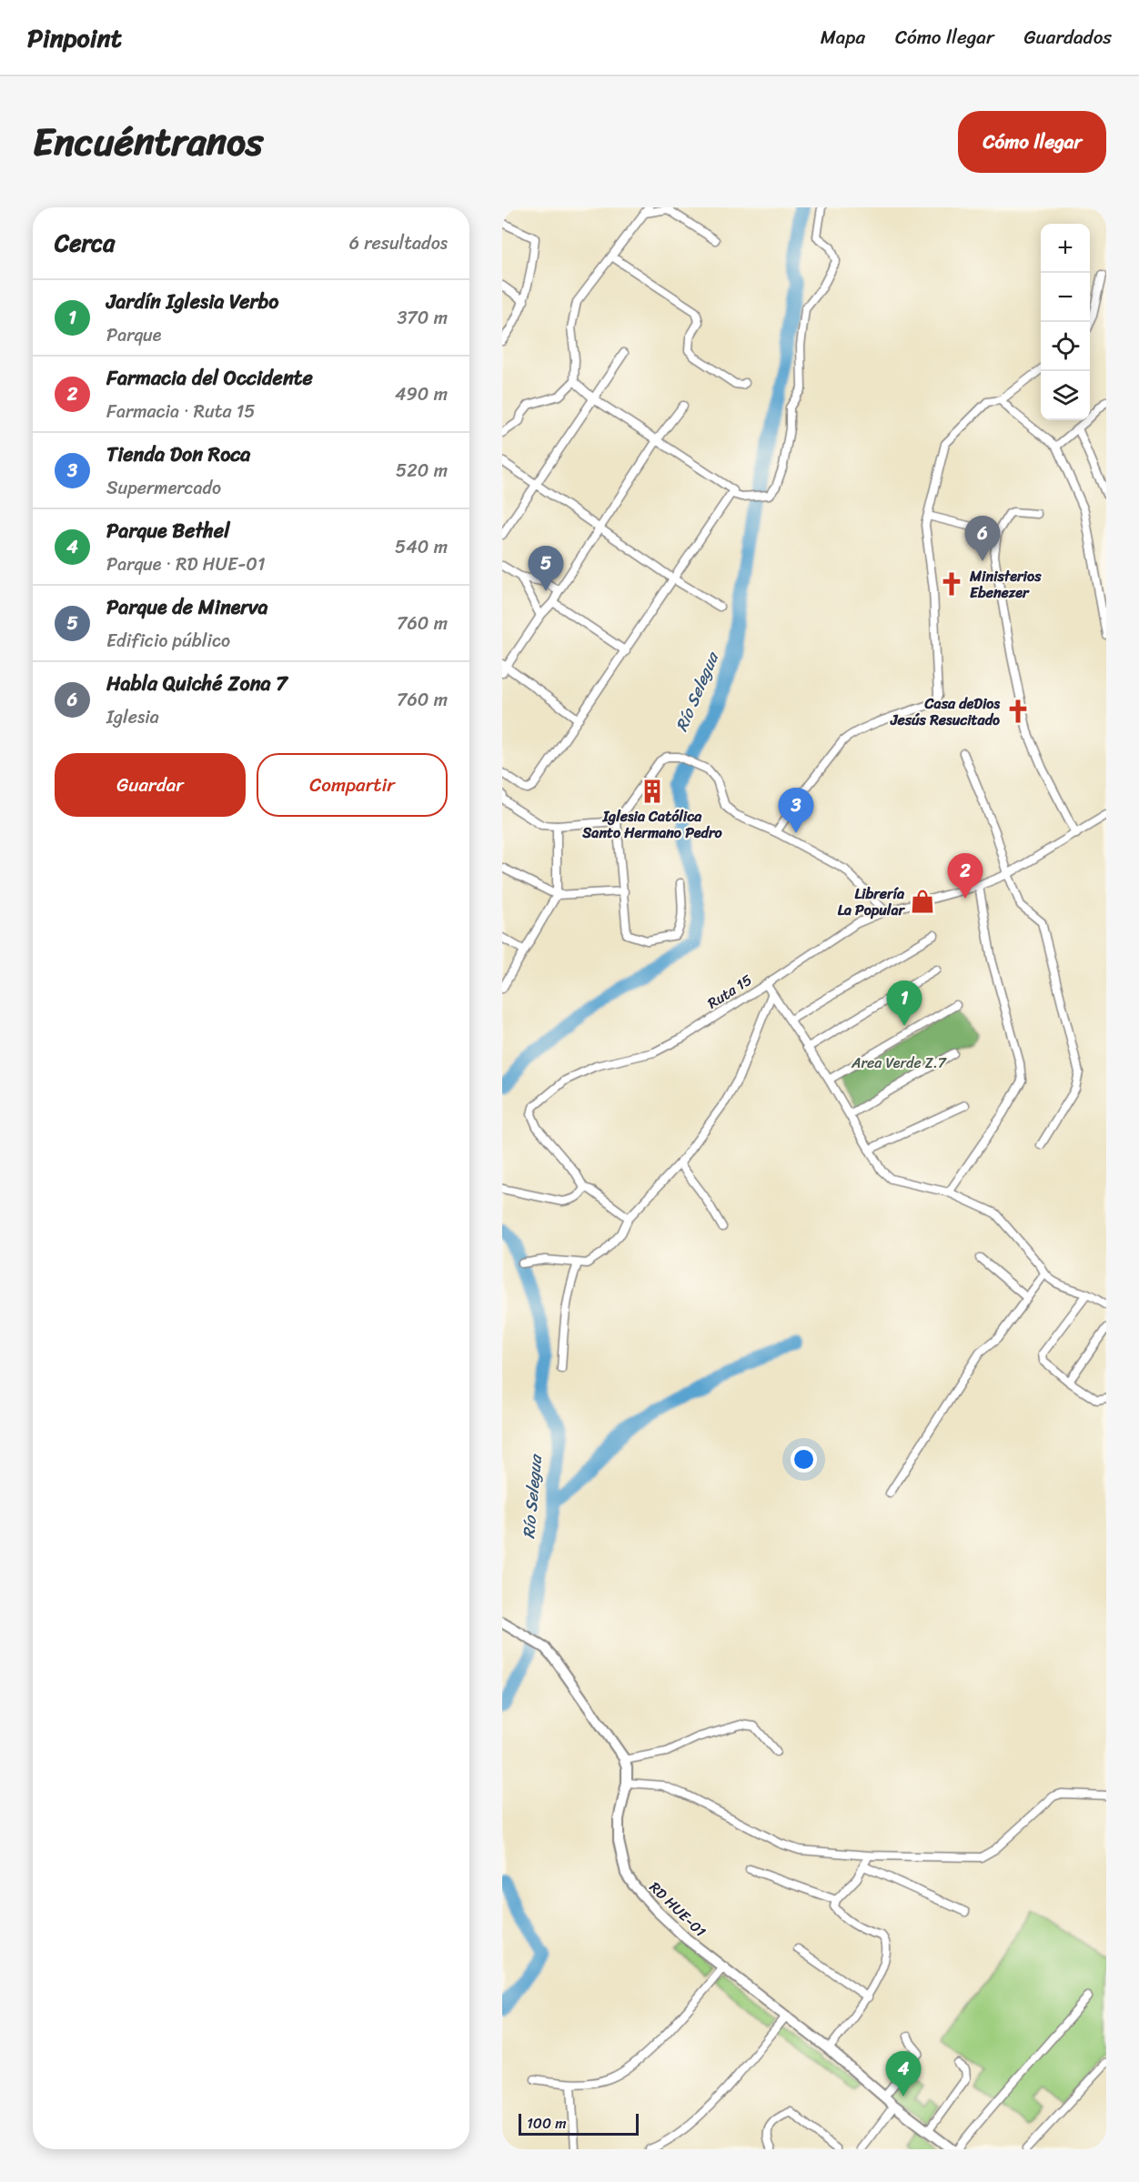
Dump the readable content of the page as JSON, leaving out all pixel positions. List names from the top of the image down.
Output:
{
  "streets": {
    "street": ["Ruta 15", "RD HUE-01"]
  },
  "water": ["Río Selegua"],
  "parks": ["Area Verde Z.7"],
  "places": {
    "church": ["Ministerios Ebenezer", "Casa deDios Jesús Resucitado"],
    "building": ["Iglesia Católica Santo Hermano Pedro"],
    "shop": ["Librería La Popular"]
  },
  "scale_bar": "100 m",
  "page": {
    "header": "Pinpoint",
    "nav": ["Mapa", "Cómo llegar", "Guardados"],
    "title": "Encuéntranos",
    "buttons": [
      "Cómo llegar",
      ["Guardar", "Compartir"]
    ],
    "heading": ["Cerca", "6 resultados"],
    "map_buttons": ["+", "−"],
    "list": [
      {
        "mark": "1",
        "name": "Jardín Iglesia Verbo",
        "note": "Parque",
        "value": "370 m"
      },
      {
        "mark": "2",
        "name": "Farmacia del Occidente",
        "note": "Farmacia · Ruta 15",
        "value": "490 m"
      },
      {
        "mark": "3",
        "name": "Tienda Don Roca",
        "note": "Supermercado",
        "value": "520 m"
      },
      {
        "mark": "4",
        "name": "Parque Bethel",
        "note": "Parque · RD HUE-01",
        "value": "540 m"
      },
      {
        "mark": "5",
        "name": "Parque de Minerva",
        "note": "Edificio público",
        "value": "760 m"
      },
      {
        "mark": "6",
        "name": "Habla Quiché Zona 7",
        "note": "Iglesia",
        "value": "760 m"
      }
    ],
    "pins": [
      "6",
      "5",
      "3",
      "2",
      "1",
      "4"
    ],
    "scale": "100 m"
  }
}
